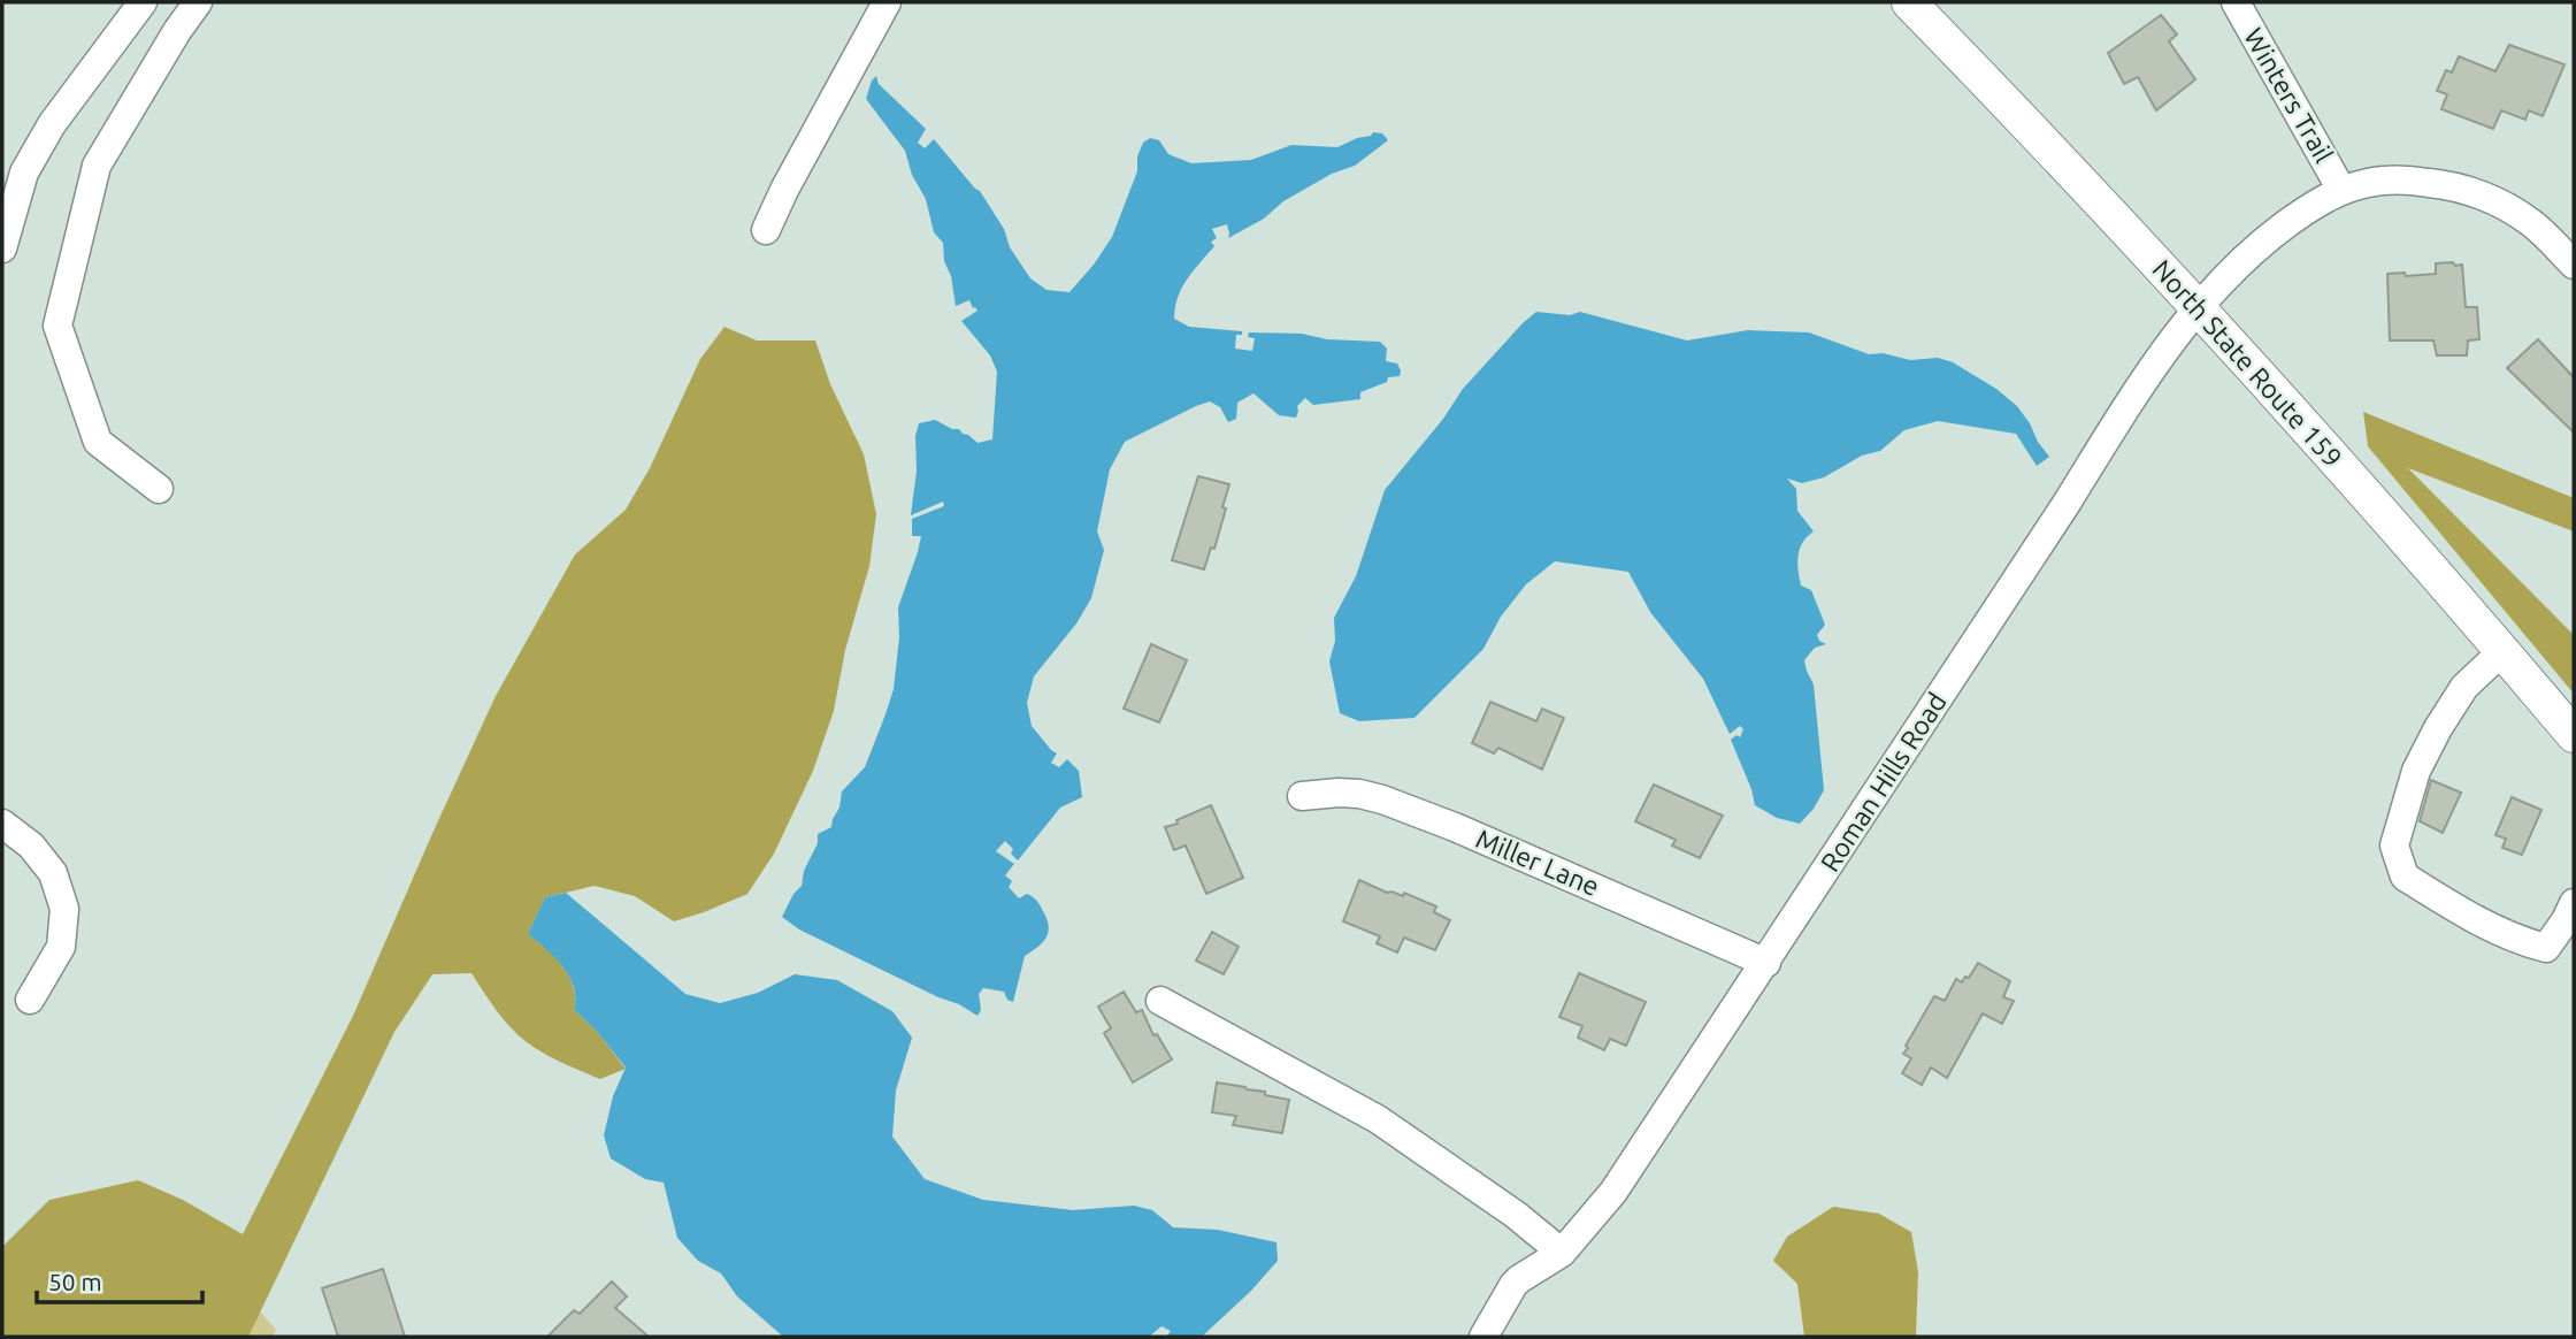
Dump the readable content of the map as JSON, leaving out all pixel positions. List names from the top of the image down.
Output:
{
  "streets": {
    "main road": ["North State Route 159"],
    "street": ["Winters Trail", "Roman Hills Road", "Miller Lane"]
  },
  "crossings": [
    ["Winters Trail", "Roman Hills Road"],
    ["North State Route 159", "Roman Hills Road"],
    ["Roman Hills Road", "Miller Lane"]
  ],
  "scale_bar": "50 m"
}
